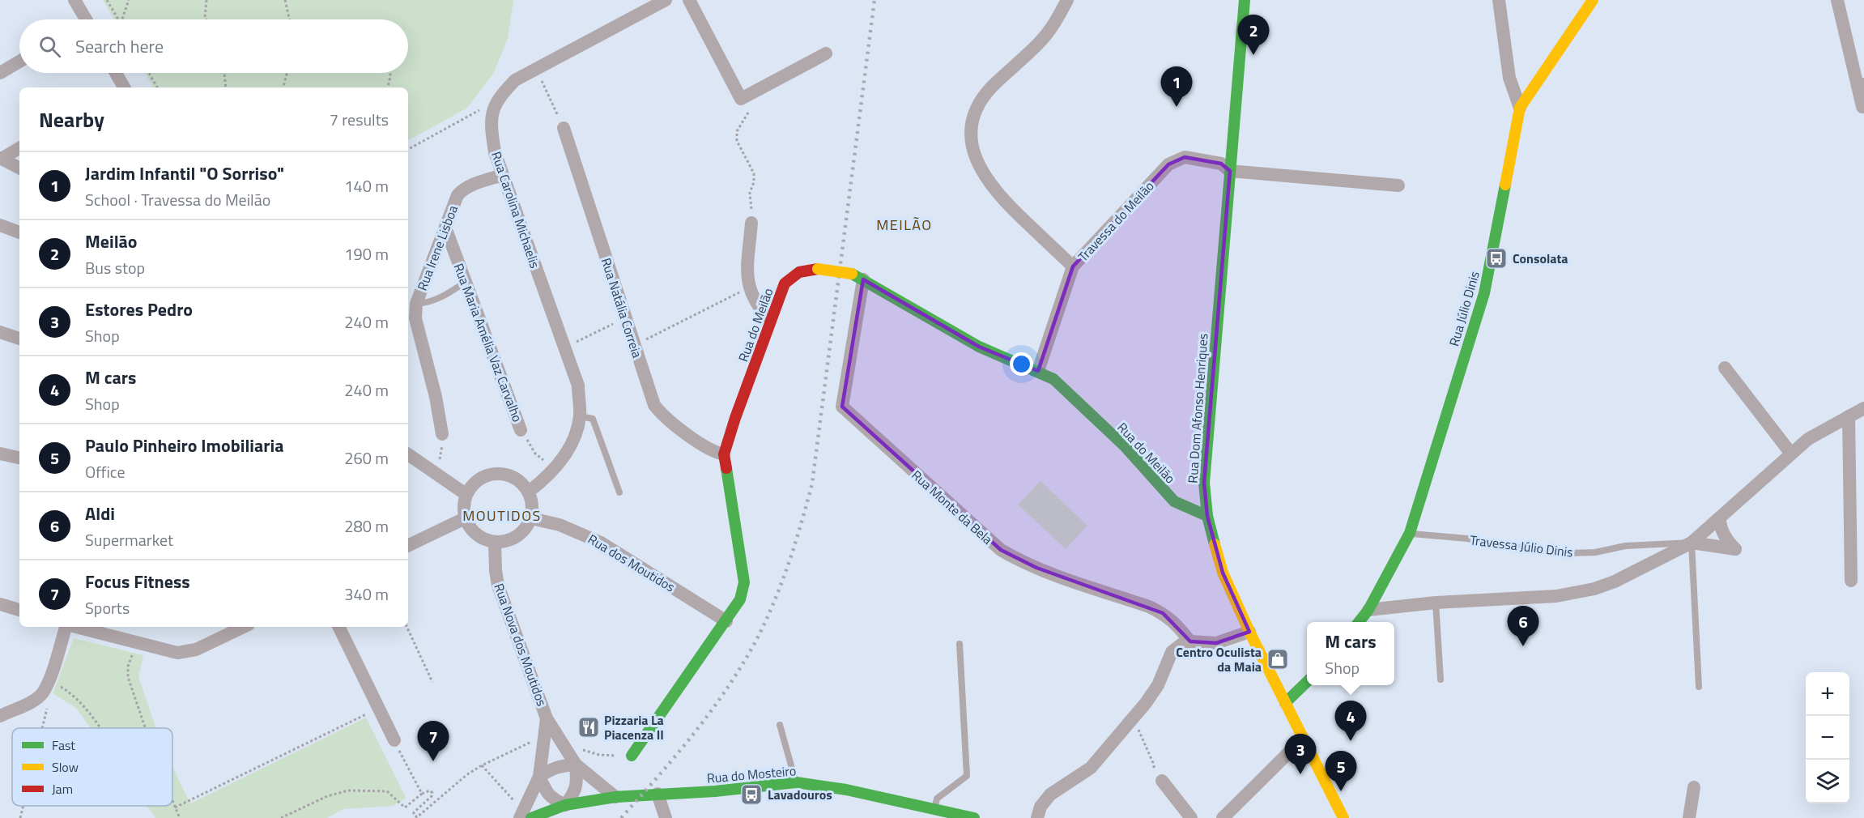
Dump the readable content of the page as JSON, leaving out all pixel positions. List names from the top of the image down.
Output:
{
  "streets": {
    "main road": [
      "Rua Júlio Dinis",
      "Rua do Meilão",
      "Rua Dom Afonso Henriques",
      "Rua do Mosteiro"
    ],
    "street": [
      "Rua Carolina Michaelis",
      "Travessa do Meilão",
      "Rua Irene Lisboa",
      "Rua Natália Correia",
      "Rua Maria Amélia Vaz Carvalho",
      "Rua Monte da Bela",
      "Travessa Júlio Dinis",
      "Rua dos Moutidos",
      "Rua Nova dos Moutidos"
    ]
  },
  "crossings": [
    ["Rua Carolina Michaelis", "Rua Irene Lisboa"],
    ["Rua Carolina Michaelis", "Rua dos Moutidos"],
    ["Rua Carolina Michaelis", "Rua Nova dos Moutidos"],
    ["Travessa do Meilão", "Rua do Meilão"],
    ["Travessa do Meilão", "Rua Dom Afonso Henriques"],
    ["Rua Irene Lisboa", "Rua Maria Amélia Vaz Carvalho"],
    ["Rua Natália Correia", "Rua do Meilão"],
    ["Rua Júlio Dinis", "Travessa Júlio Dinis"],
    ["Rua do Meilão", "Rua Dom Afonso Henriques"],
    ["Rua do Meilão", "Rua Monte da Bela"],
    ["Rua do Meilão", "Rua dos Moutidos"],
    ["Rua dos Moutidos", "Rua Nova dos Moutidos"],
    ["Rua Nova dos Moutidos", "Rua do Mosteiro"]
  ],
  "districts": ["MEILÃO", "MOUTIDOS"],
  "places": {
    "bus stop": ["Consolata", "Lavadouros"],
    "shop": ["Centro Oculista da Maia"],
    "restaurant": ["Pizzaria La Piacenza II"]
  },
  "legend": ["Fast", "Slow", "Jam"],
  "page": {
    "pins": [
      "2",
      "1",
      "6",
      "4",
      "7",
      "3",
      "5"
    ],
    "search": "Search here",
    "heading": ["Nearby", "7 results"],
    "list": [
      {
        "mark": "1",
        "name": "Jardim Infantil \"O Sorriso\"",
        "note": "School · Travessa do Meilão",
        "value": "140 m"
      },
      {
        "mark": "2",
        "name": "Meilão",
        "note": "Bus stop",
        "value": "190 m"
      },
      {
        "mark": "3",
        "name": "Estores Pedro",
        "note": "Shop",
        "value": "240 m"
      },
      {
        "mark": "4",
        "name": "M cars",
        "note": "Shop",
        "value": "240 m"
      },
      {
        "mark": "5",
        "name": "Paulo Pinheiro Imobiliaria",
        "note": "Office",
        "value": "260 m"
      },
      {
        "mark": "6",
        "name": "Aldi",
        "note": "Supermarket",
        "value": "280 m"
      },
      {
        "mark": "7",
        "name": "Focus Fitness",
        "note": "Sports",
        "value": "340 m"
      }
    ],
    "popup": ["M cars", "Shop"],
    "map_buttons": ["+", "−"]
  }
}
